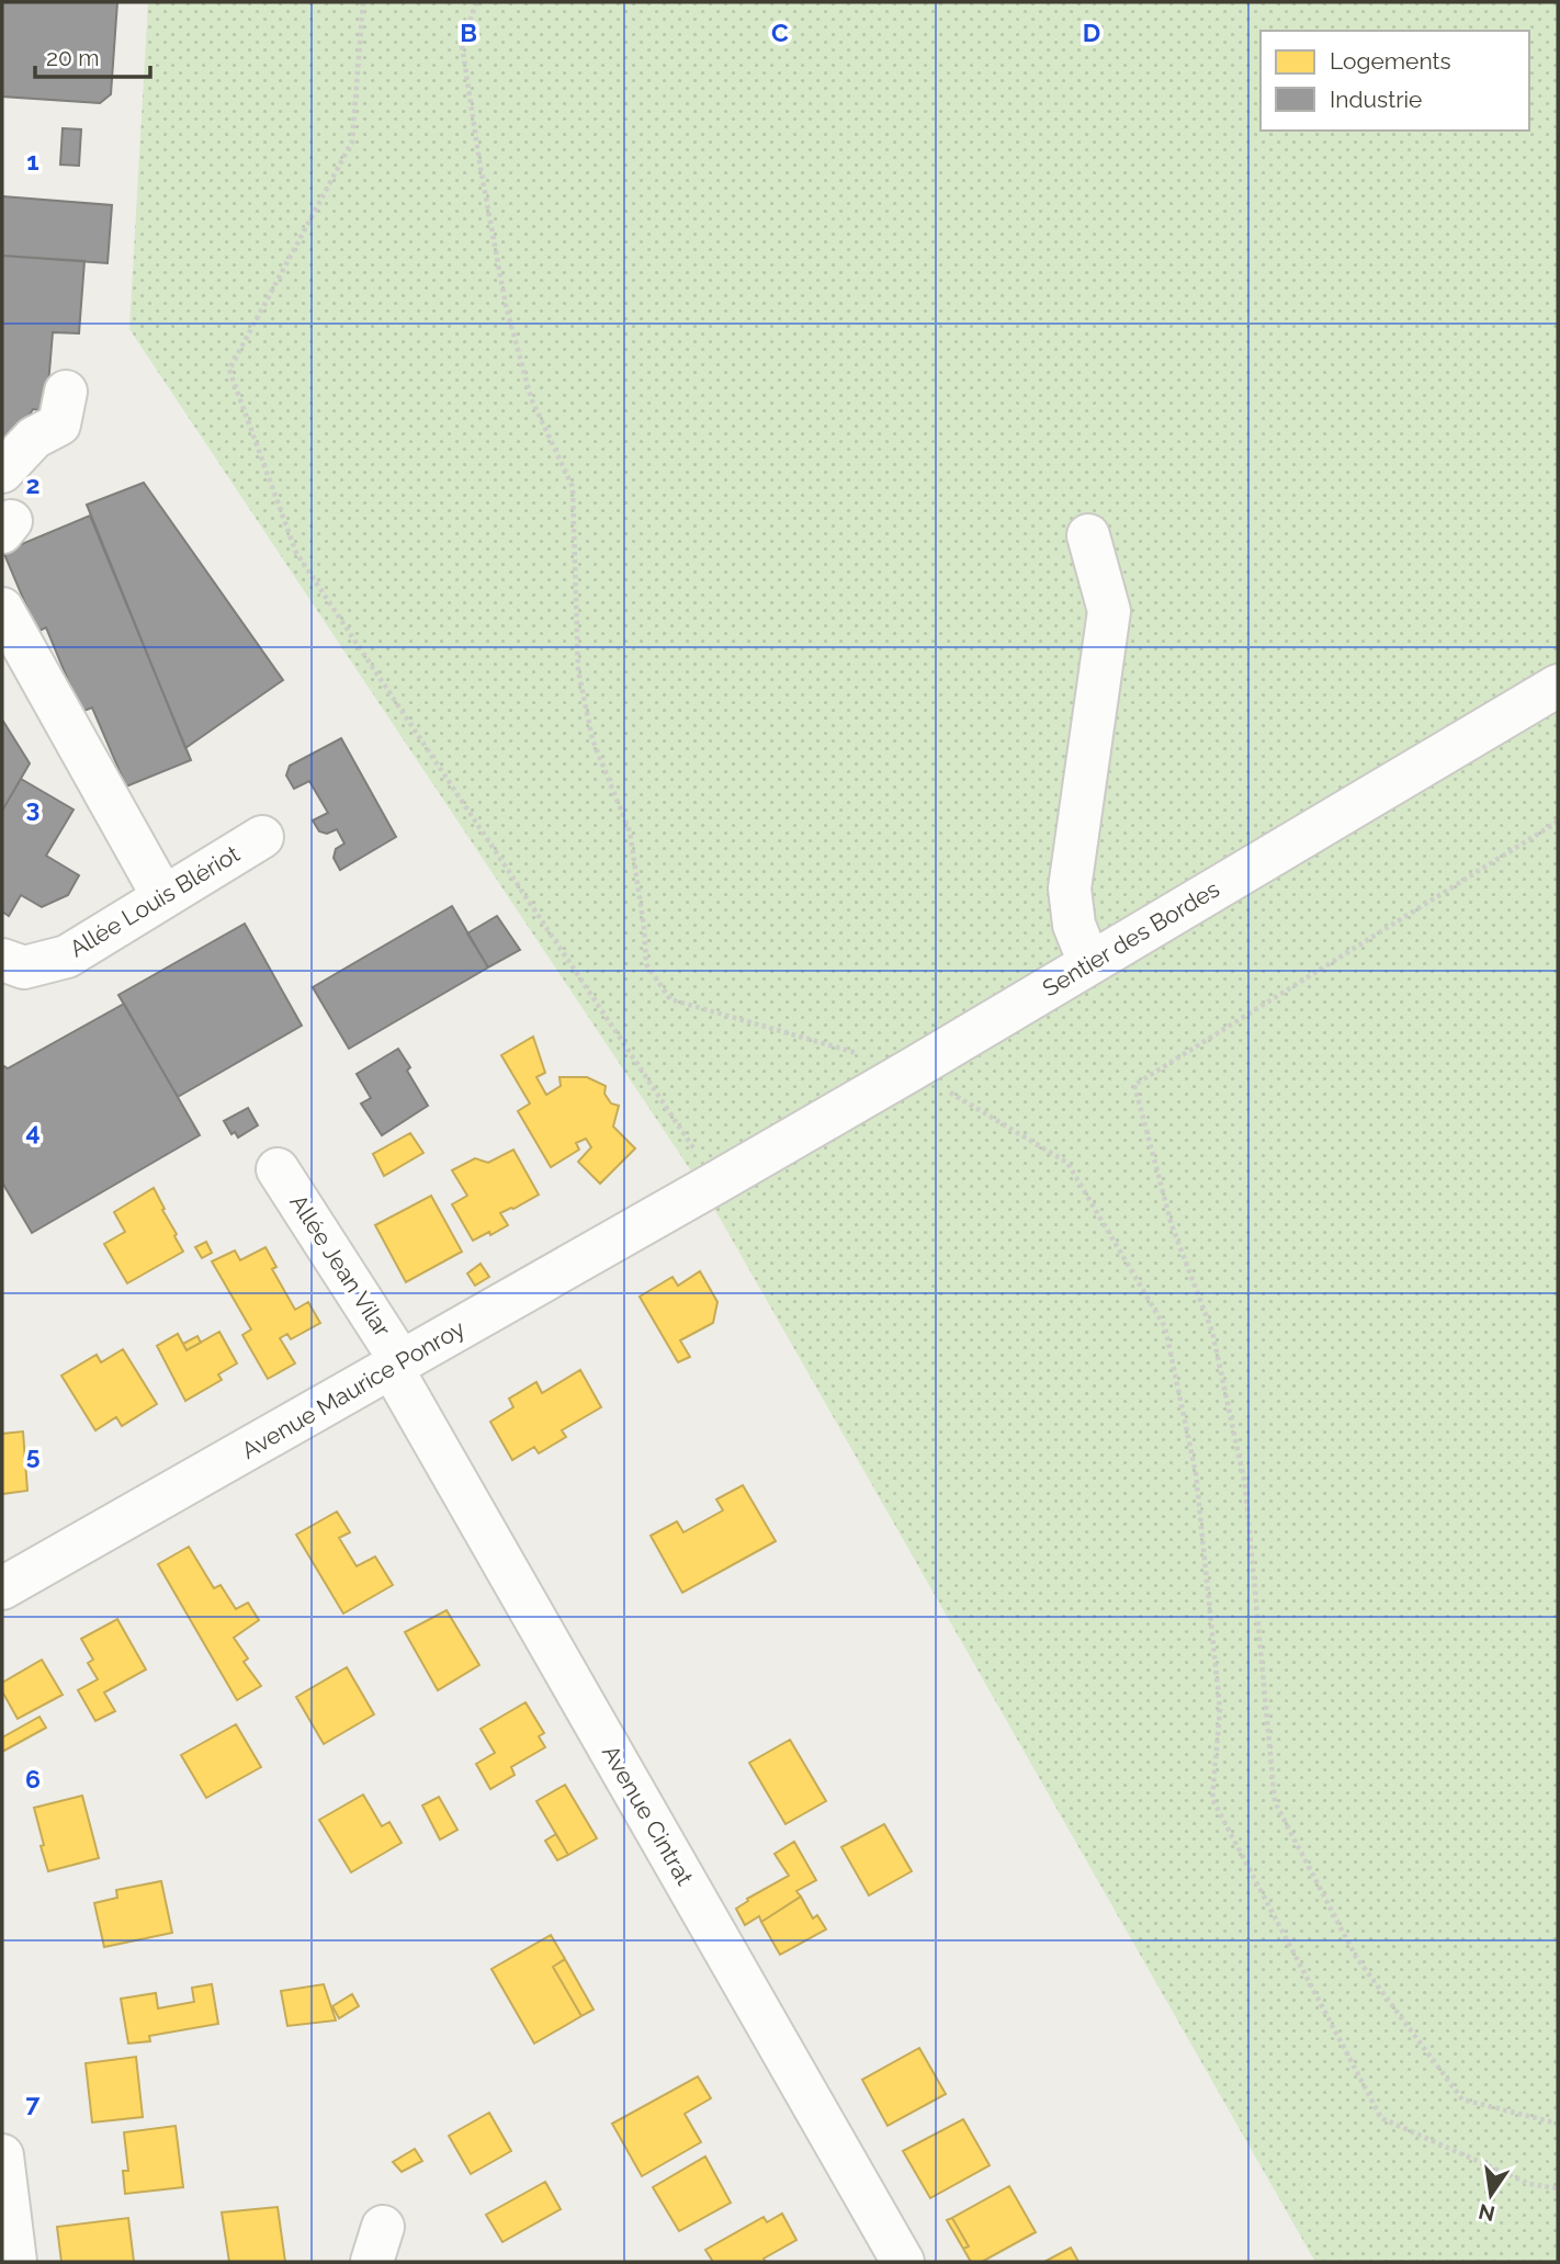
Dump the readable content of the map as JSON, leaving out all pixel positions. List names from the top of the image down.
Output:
{
  "streets": {
    "street": [
      "Allée Louis Blériot",
      "Sentier des Bordes",
      "Allée Jean Vilar",
      "Avenue Maurice Ponroy",
      "Avenue Cintrat"
    ]
  },
  "crossings": [
    ["Sentier des Bordes", "Avenue Maurice Ponroy"],
    ["Allée Jean Vilar", "Avenue Maurice Ponroy"],
    ["Allée Jean Vilar", "Avenue Cintrat"],
    ["Avenue Maurice Ponroy", "Avenue Cintrat"]
  ],
  "legend": ["Logements", "Industrie"],
  "scale_bar": "20 m",
  "north": "bottom",
  "grid": {
    "columns": ["B", "C", "D"],
    "rows": [
      "1",
      "2",
      "3",
      "4",
      "5",
      "6",
      "7"
    ]
  }
}
